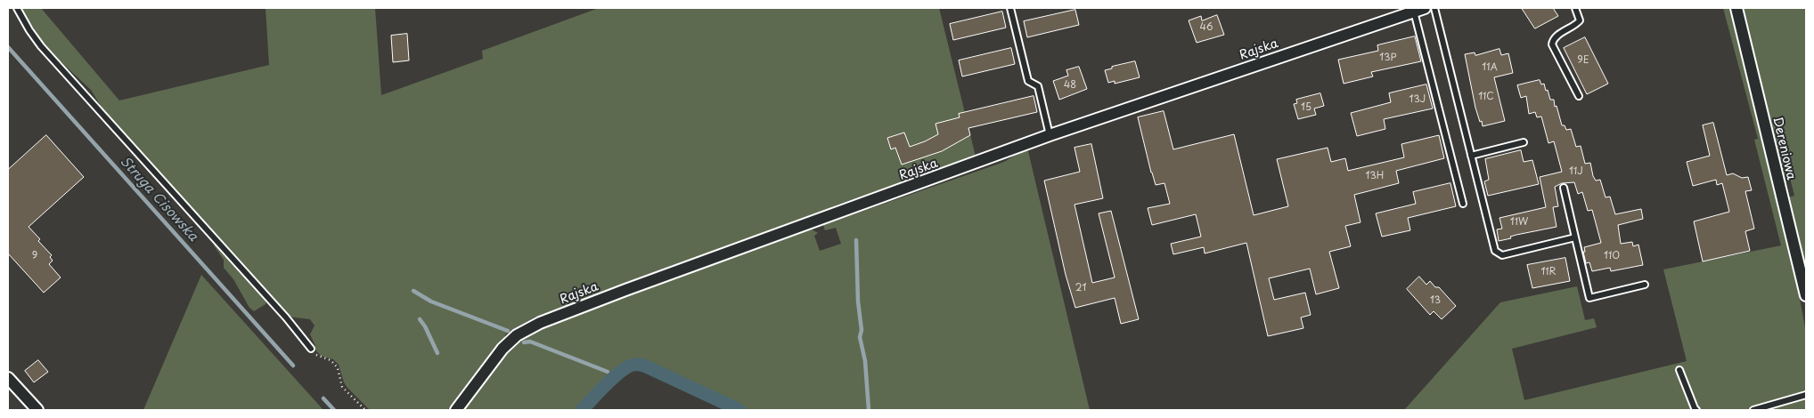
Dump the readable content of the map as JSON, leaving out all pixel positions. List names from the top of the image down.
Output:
{
  "streets": {
    "street": ["Rajska", "Dereniowa"]
  },
  "water": ["Struga Cisowska"],
  "house_numbers": [
    "46",
    "13P",
    "9E",
    "11A",
    "48",
    "11C",
    "13J",
    "15",
    "11J",
    "13H",
    "11W",
    "9",
    "11O",
    "11R",
    "21",
    "13"
  ]
}
